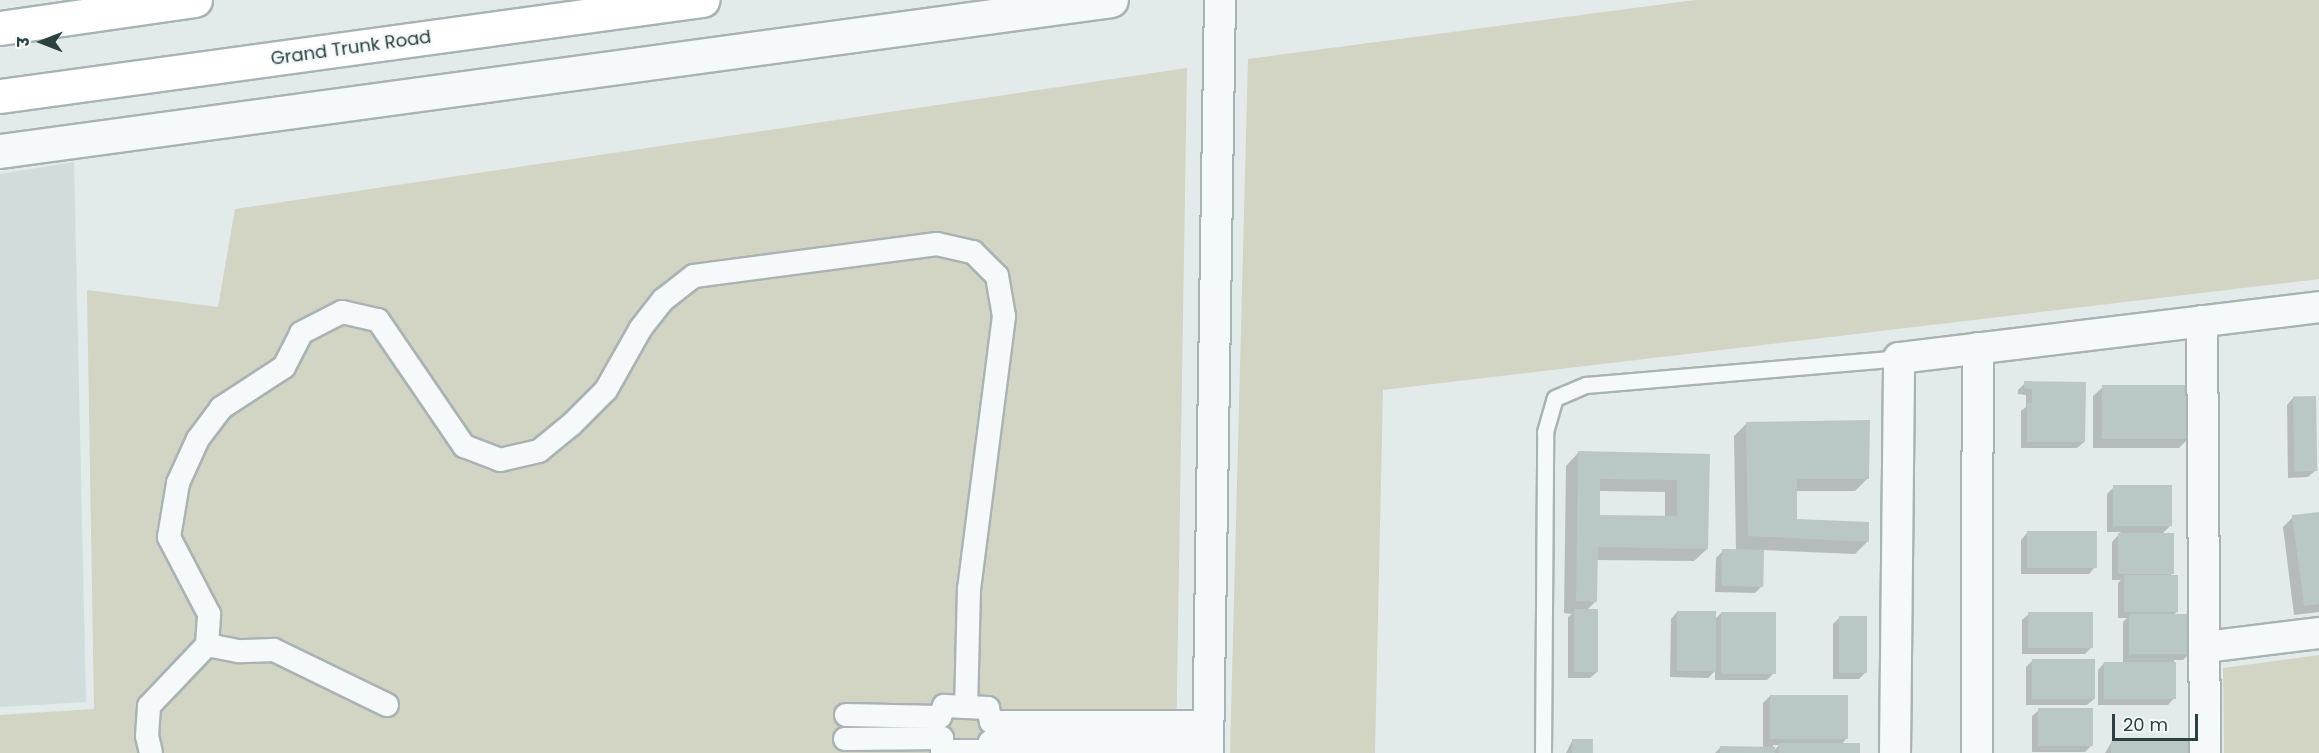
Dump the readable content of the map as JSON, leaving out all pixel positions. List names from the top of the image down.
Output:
{
  "streets": {
    "highway": ["Grand Trunk Road"]
  },
  "scale_bar": "20 m",
  "north": "left"
}
